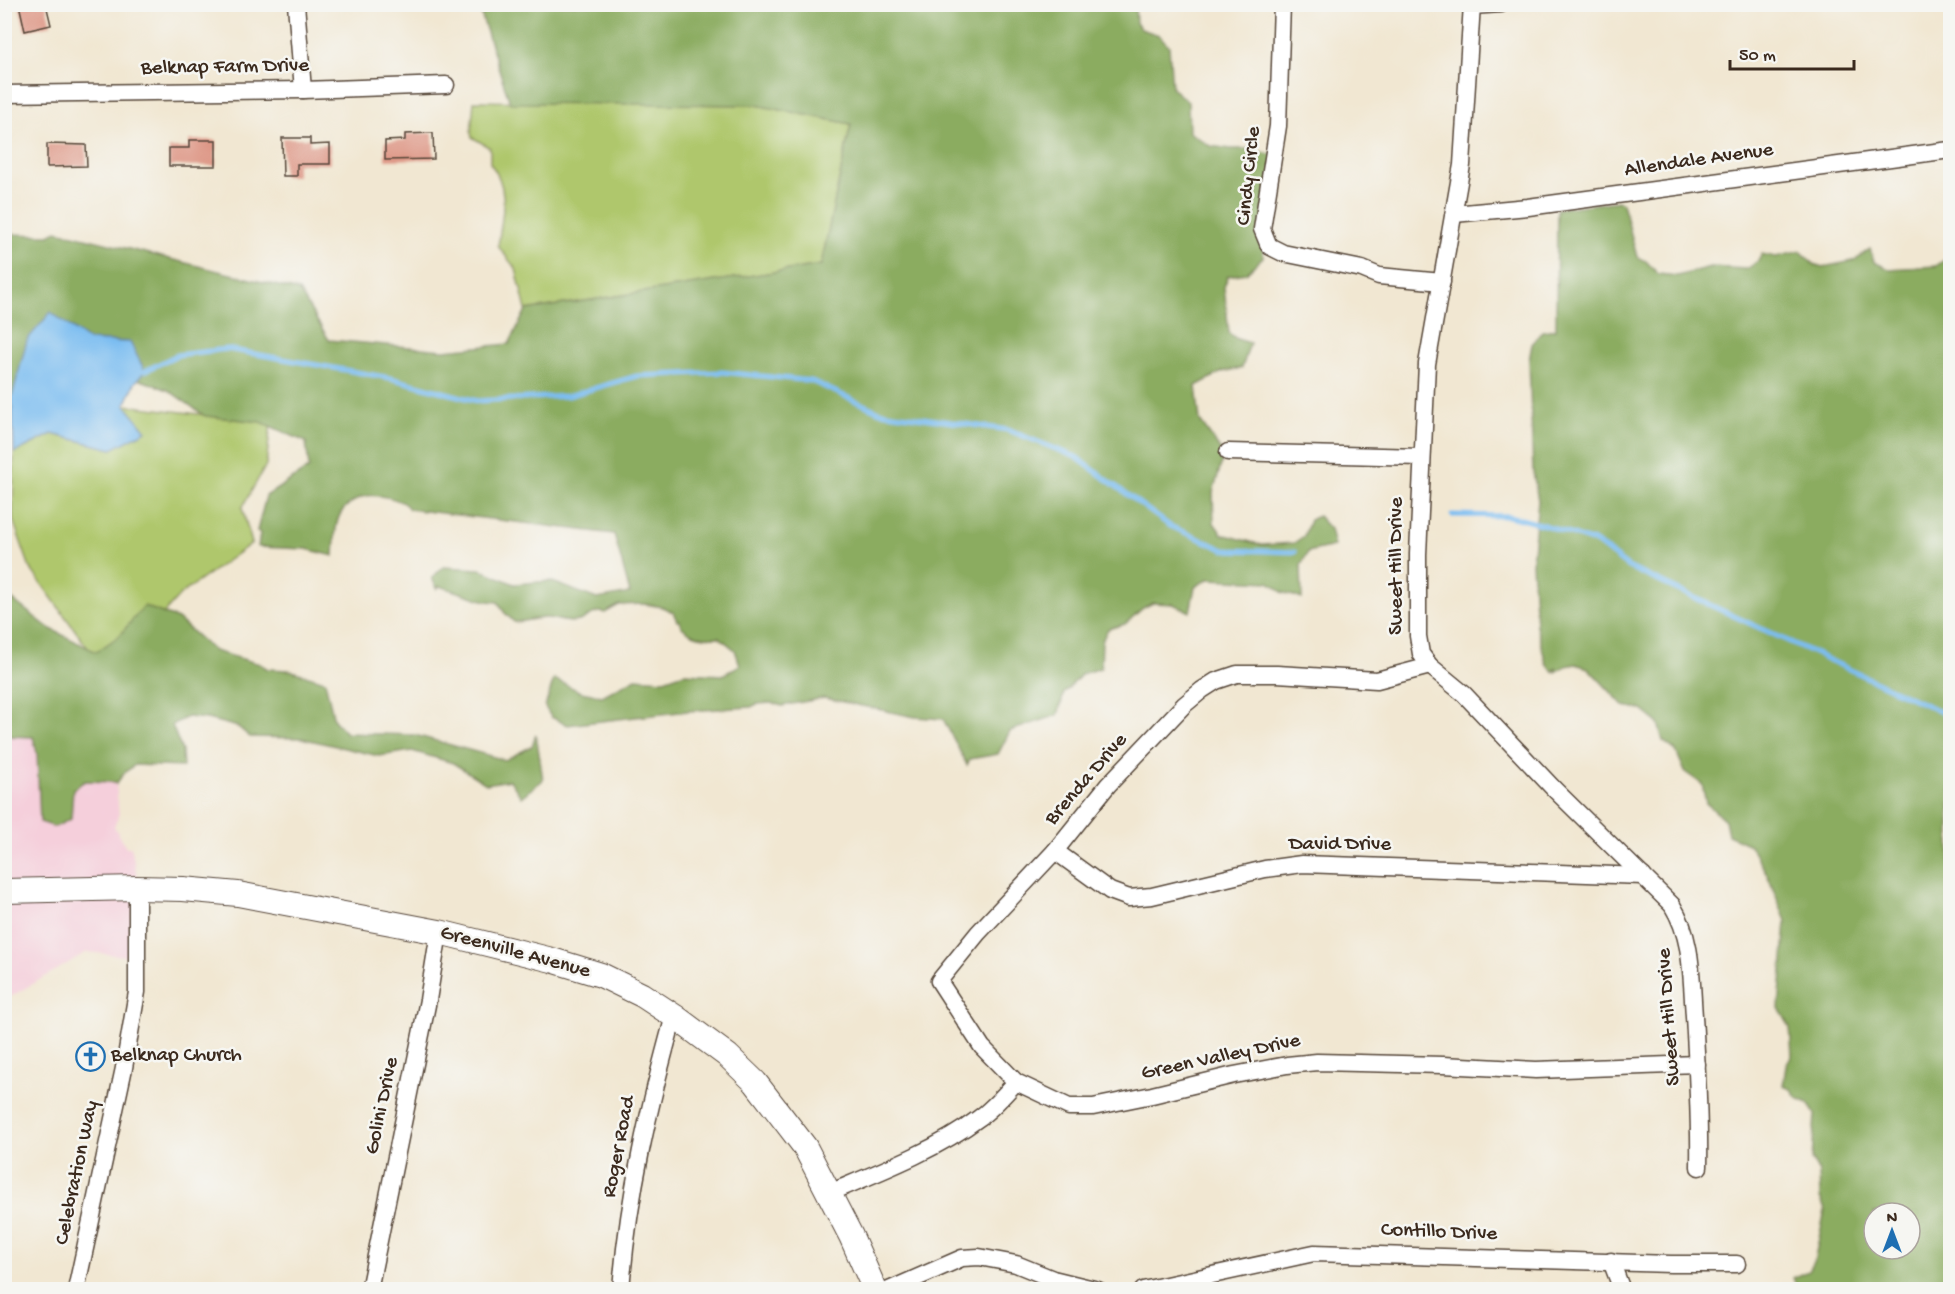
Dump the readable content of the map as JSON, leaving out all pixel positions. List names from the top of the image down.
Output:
{
  "streets": {
    "street": [
      "Belknap Farm Drive",
      "Allendale Avenue",
      "Cindy Circle",
      "Sweet Hill Drive",
      "Brenda Drive",
      "David Drive",
      "Greenville Avenue",
      "Green Valley Drive",
      "Golini Drive",
      "Roger Road",
      "Celebration Way",
      "Contillo Drive"
    ]
  },
  "crossings": [
    ["Allendale Avenue", "Sweet Hill Drive"],
    ["Cindy Circle", "Sweet Hill Drive"],
    ["Sweet Hill Drive", "Brenda Drive"],
    ["Sweet Hill Drive", "David Drive"],
    ["Sweet Hill Drive", "Green Valley Drive"],
    ["Brenda Drive", "David Drive"],
    ["Brenda Drive", "Green Valley Drive"],
    ["Greenville Avenue", "Golini Drive"],
    ["Greenville Avenue", "Roger Road"],
    ["Greenville Avenue", "Celebration Way"]
  ],
  "places": {
    "church": ["Belknap Church"]
  },
  "scale_bar": "50 m",
  "north": "top"
}
